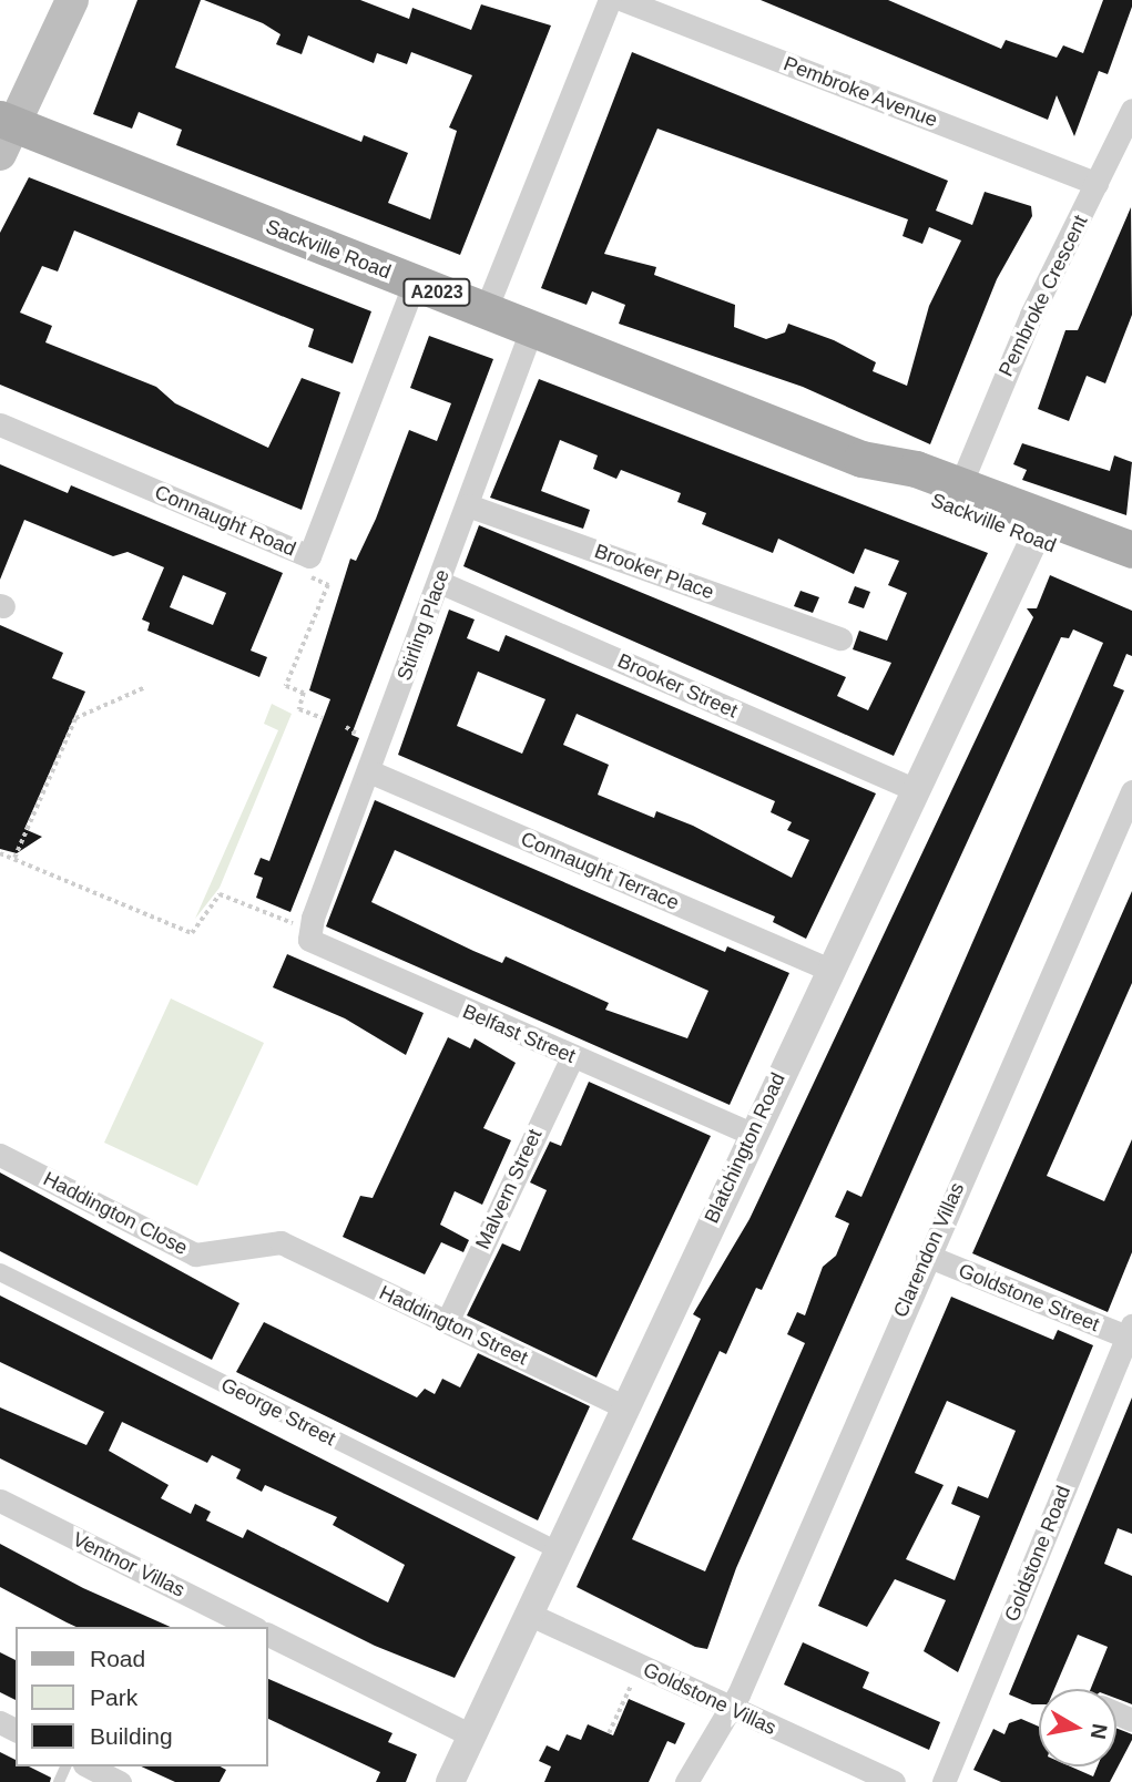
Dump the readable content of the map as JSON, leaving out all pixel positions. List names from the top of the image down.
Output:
{
  "streets": {
    "main road": ["Sackville Road", "A2023"],
    "street": [
      "Pembroke Avenue",
      "Pembroke Crescent",
      "Connaught Road",
      "Brooker Place",
      "Stirling Place",
      "Brooker Street",
      "Connaught Terrace",
      "Belfast Street",
      "Blatchington Road",
      "Malvern Street",
      "Haddington Close",
      "Clarendon Villas",
      "Goldstone Street",
      "Haddington Street",
      "George Street",
      "Goldstone Road",
      "Ventnor Villas",
      "Goldstone Villas"
    ]
  },
  "crossings": [
    ["Pembroke Avenue", "Pembroke Crescent"],
    ["Sackville Road", "Pembroke Crescent"],
    ["Sackville Road", "Connaught Road"],
    ["Sackville Road", "Stirling Place"],
    ["Sackville Road", "Blatchington Road"],
    ["Brooker Place", "Stirling Place"],
    ["Stirling Place", "Brooker Street"],
    ["Stirling Place", "Connaught Terrace"],
    ["Stirling Place", "Belfast Street"],
    ["Brooker Street", "Blatchington Road"],
    ["Connaught Terrace", "Blatchington Road"],
    ["Belfast Street", "Blatchington Road"],
    ["Belfast Street", "Malvern Street"],
    ["Blatchington Road", "Haddington Street"],
    ["Blatchington Road", "George Street"],
    ["Blatchington Road", "Goldstone Villas"],
    ["Malvern Street", "Haddington Street"],
    ["Haddington Close", "Haddington Street"],
    ["Clarendon Villas", "Goldstone Street"],
    ["Clarendon Villas", "Goldstone Villas"],
    ["Goldstone Street", "Goldstone Road"]
  ],
  "legend": ["Road", "Park", "Building"],
  "north": "right"
}
